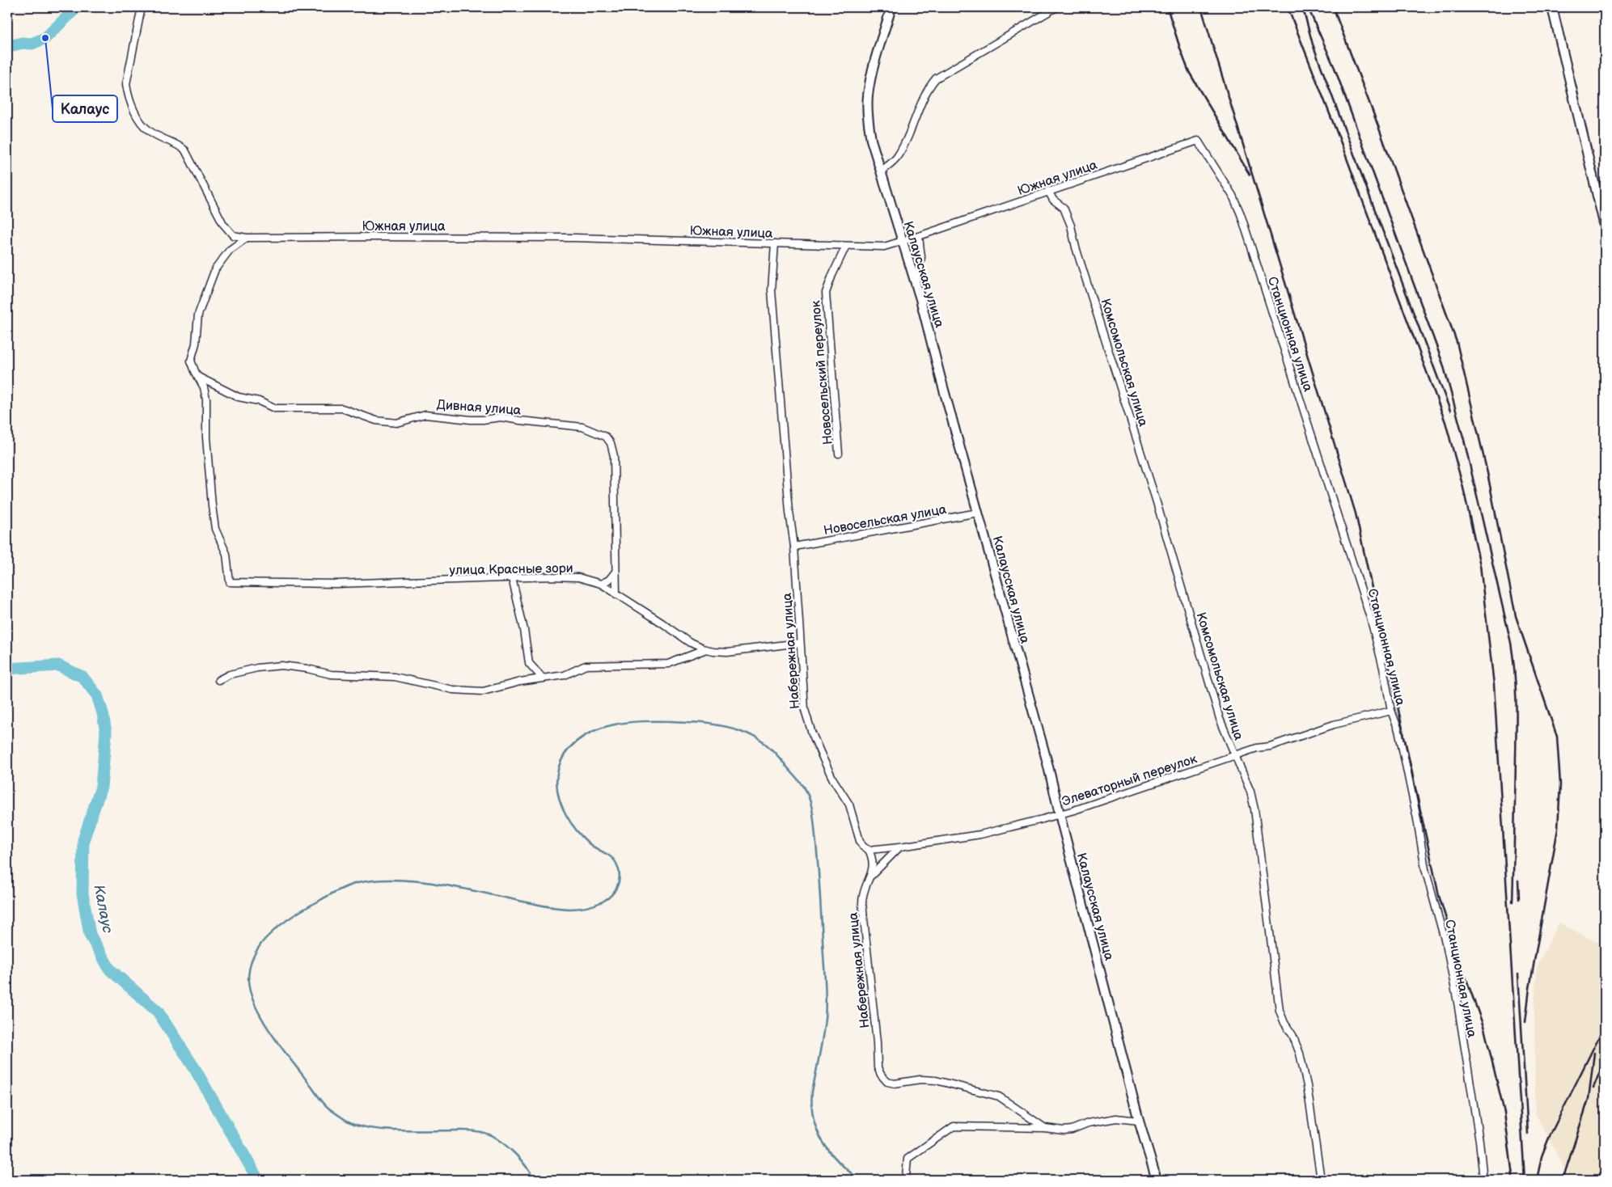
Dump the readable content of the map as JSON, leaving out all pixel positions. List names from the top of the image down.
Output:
{
  "streets": {
    "street": [
      "Южная улица",
      "Калаусская улица",
      "Станционная улица",
      "Комсомольская улица",
      "Новосельский переулок",
      "Дивная улица",
      "Новосельская улица",
      "улица Красные зори",
      "Набережная улица",
      "Элеваторный переулок"
    ]
  },
  "crossings": [
    ["Южная улица", "Калаусская улица"],
    ["Южная улица", "Станционная улица"],
    ["Южная улица", "Комсомольская улица"],
    ["Южная улица", "Новосельский переулок"],
    ["Южная улица", "Набережная улица"],
    ["Калаусская улица", "Новосельская улица"],
    ["Калаусская улица", "Элеваторный переулок"],
    ["Станционная улица", "Элеваторный переулок"],
    ["Комсомольская улица", "Элеваторный переулок"],
    ["Дивная улица", "улица Красные зори"],
    ["Новосельская улица", "Набережная улица"],
    ["улица Красные зори", "Набережная улица"],
    ["Набережная улица", "Элеваторный переулок"]
  ],
  "water": ["Калаус"],
  "places": ["Калаус"]
}
